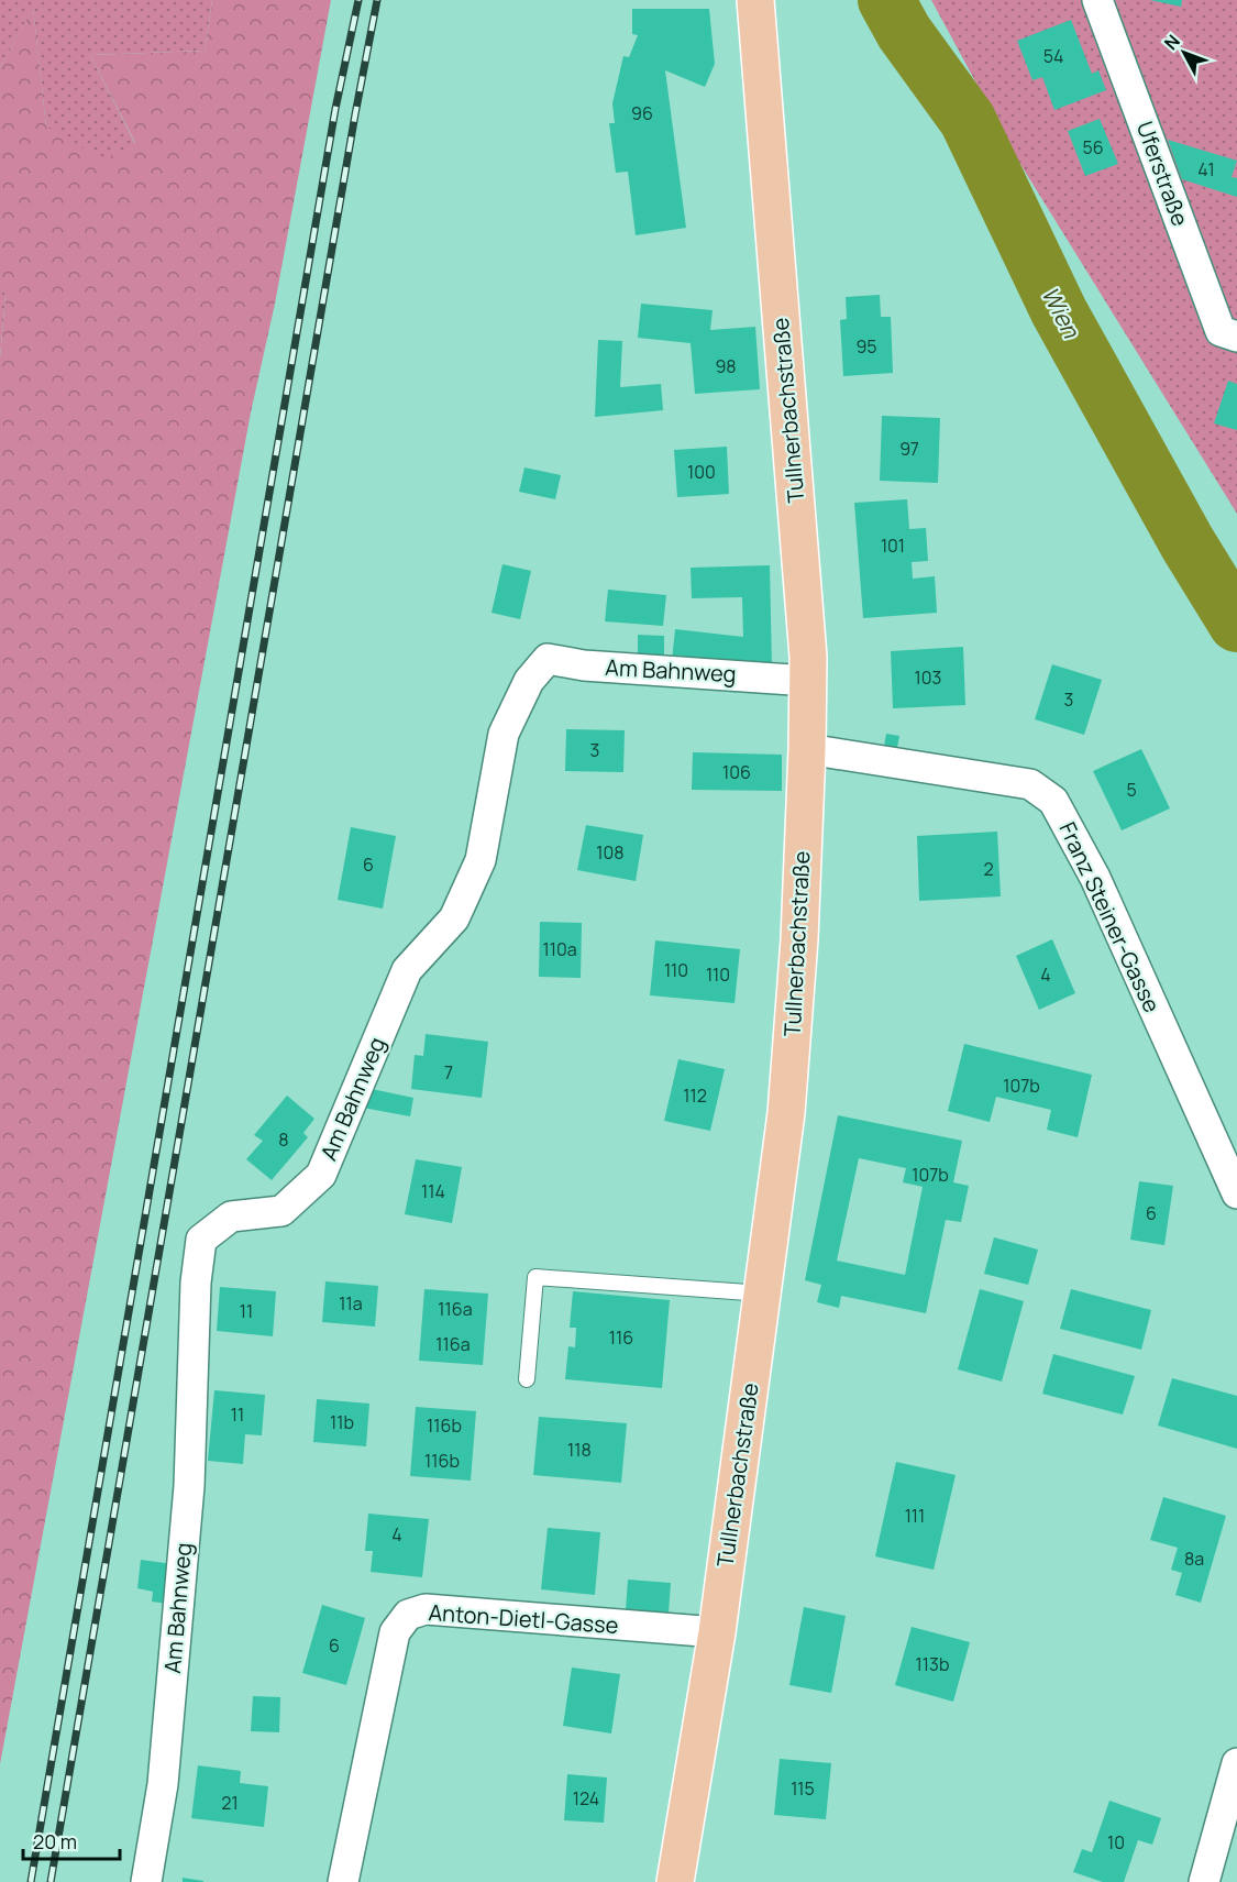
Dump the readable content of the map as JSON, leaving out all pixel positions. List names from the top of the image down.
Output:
{
  "streets": {
    "main road": ["Tullnerbachstraße"],
    "street": [
      "Uferstraße",
      "Am Bahnweg",
      "Franz Steiner-Gasse",
      "Anton-Dietl-Gasse"
    ]
  },
  "crossings": [
    ["Tullnerbachstraße", "Am Bahnweg"],
    ["Tullnerbachstraße", "Franz Steiner-Gasse"],
    ["Tullnerbachstraße", "Anton-Dietl-Gasse"]
  ],
  "water": ["Wien"],
  "house_numbers": [
    "54",
    "96",
    "56",
    "41",
    "95",
    "98",
    "97",
    "100",
    "101",
    "103",
    "3",
    "3",
    "106",
    "5",
    "108",
    "6",
    "2",
    "110a",
    "110",
    "110",
    "4",
    "7",
    "107b",
    "112",
    "8",
    "107b",
    "114",
    "6",
    "11a",
    "116a",
    "11",
    "116",
    "116a",
    "11",
    "11b",
    "116b",
    "118",
    "116b",
    "111",
    "4",
    "8a",
    "6",
    "113b",
    "115",
    "124",
    "21",
    "10"
  ],
  "scale_bar": "20 m",
  "north": "top left"
}
